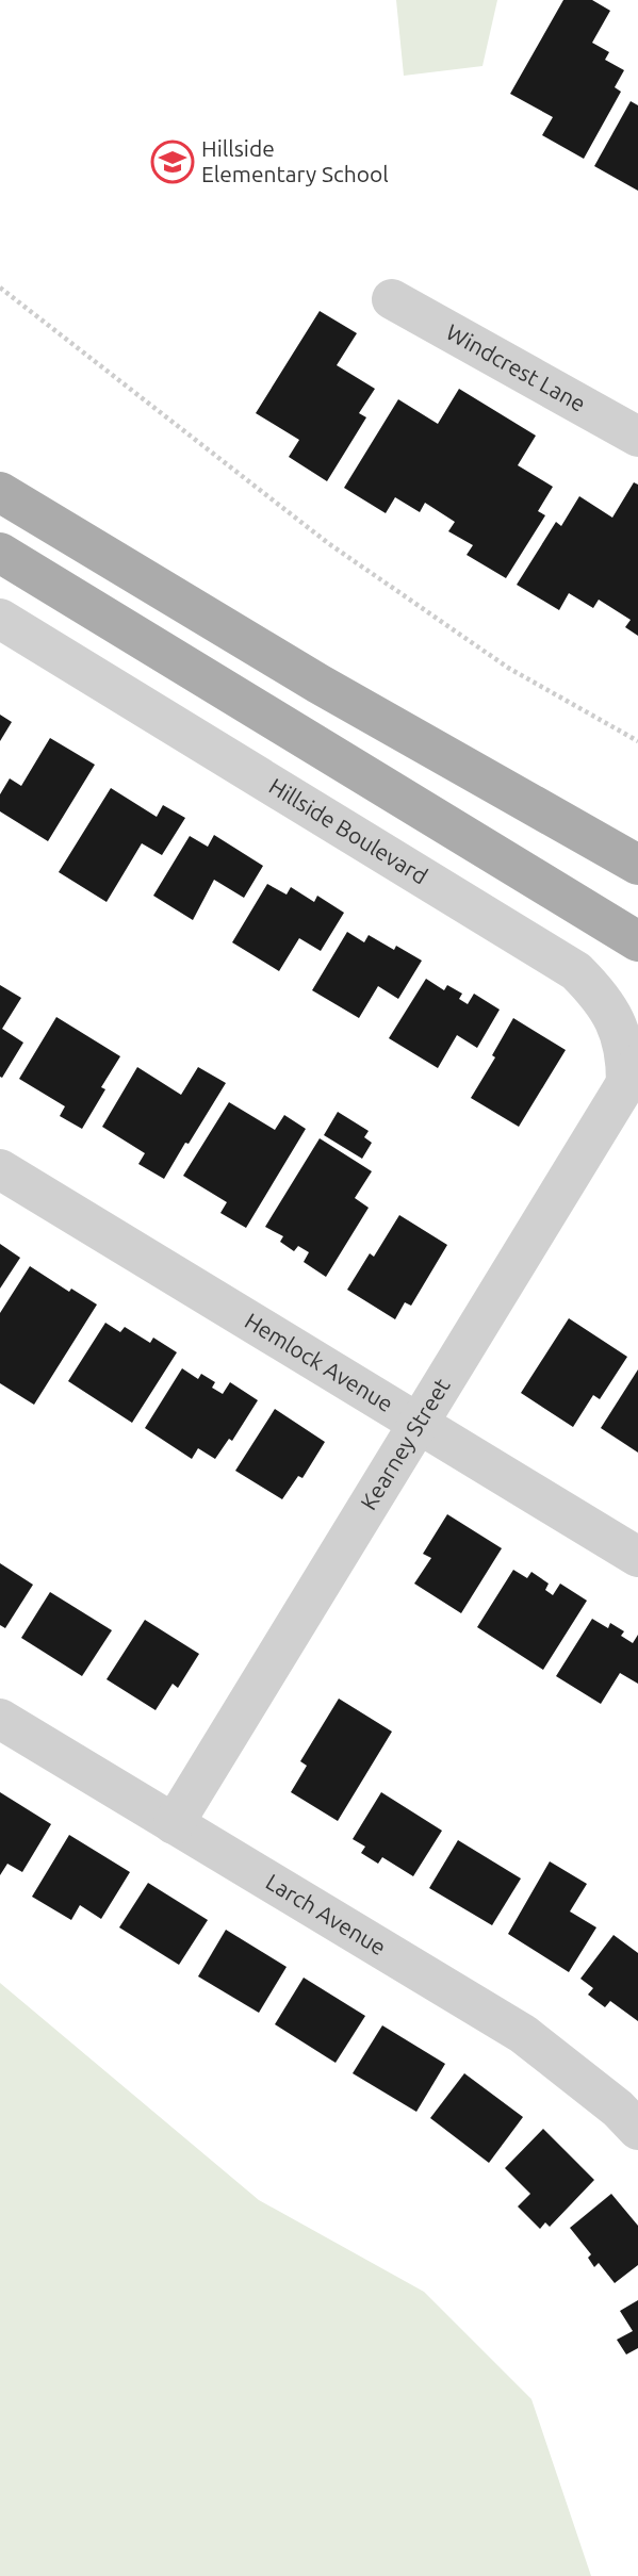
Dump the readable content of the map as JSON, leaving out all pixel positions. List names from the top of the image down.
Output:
{
  "streets": {
    "street": [
      "Windcrest Lane",
      "Hillside Boulevard",
      "Hemlock Avenue",
      "Kearney Street",
      "Larch Avenue"
    ]
  },
  "crossings": [
    ["Hillside Boulevard", "Kearney Street"],
    ["Hemlock Avenue", "Kearney Street"],
    ["Kearney Street", "Larch Avenue"]
  ],
  "places": {
    "school or university": ["Hillside Elementary School"]
  }
}
